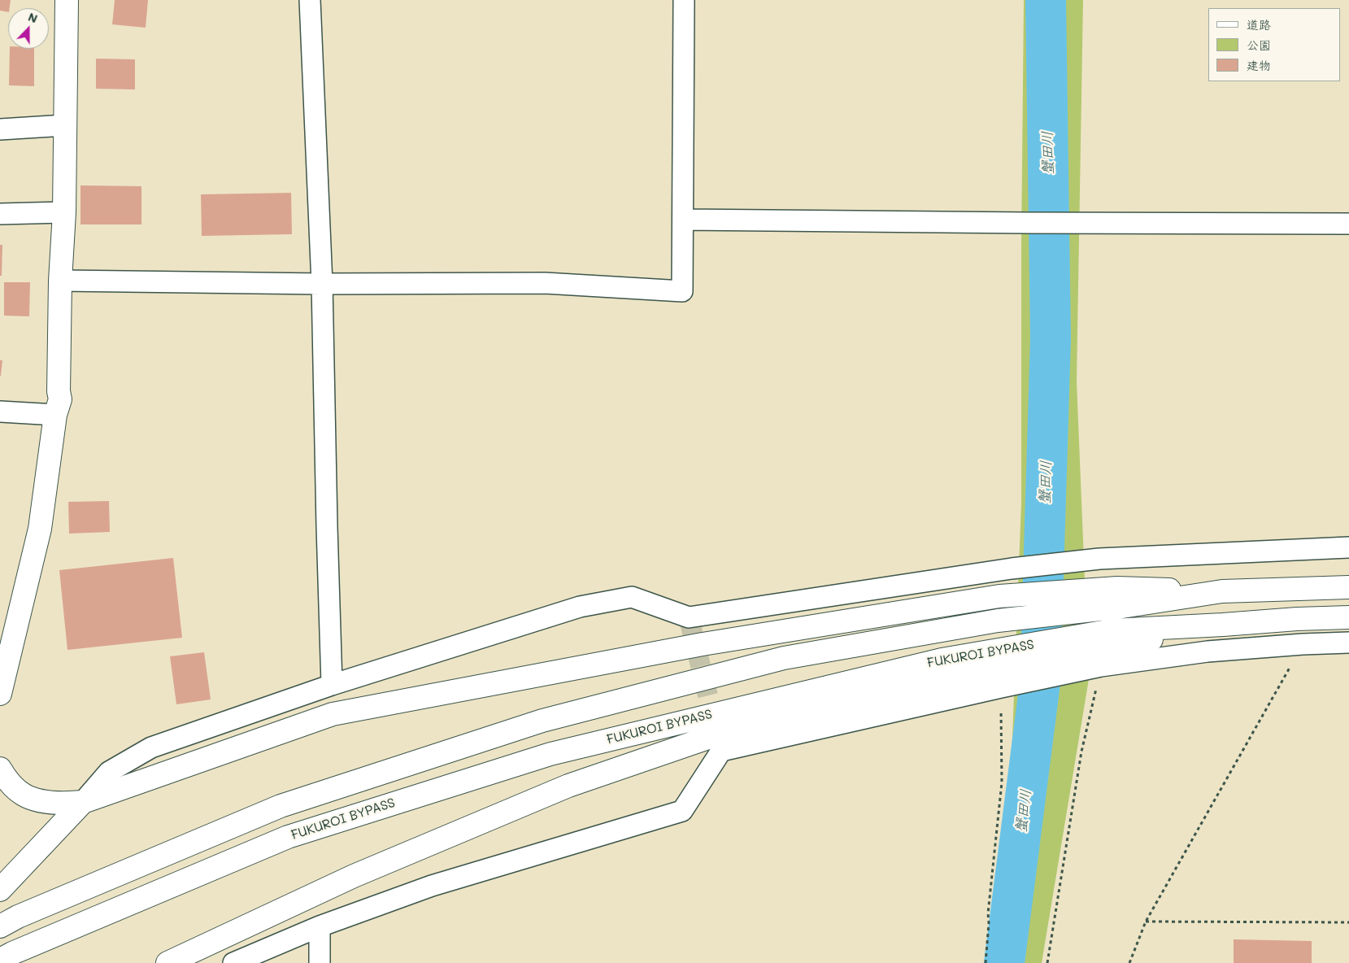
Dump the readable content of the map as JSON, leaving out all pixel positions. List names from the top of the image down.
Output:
{
  "streets": {
    "main road": ["FUKUROI BYPASS"]
  },
  "water": ["蟹田川"],
  "legend": ["道路", "公園", "建物"],
  "north": "top"
}
